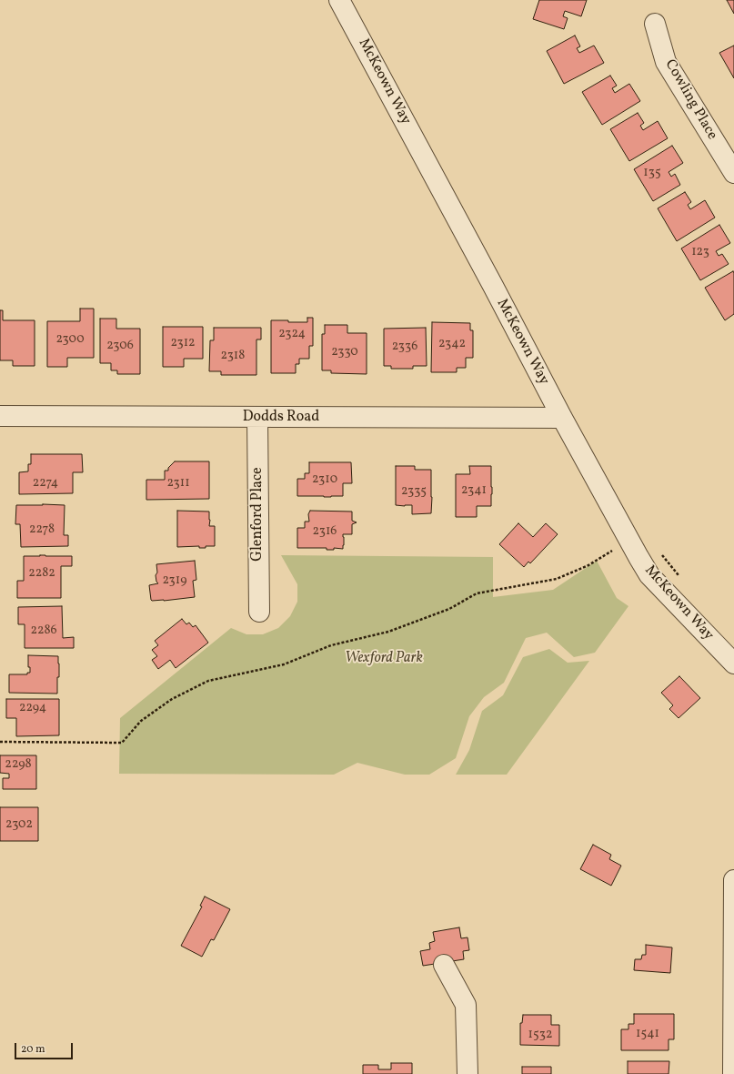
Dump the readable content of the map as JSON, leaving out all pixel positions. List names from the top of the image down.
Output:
{
  "streets": {
    "street": [
      "McKeown Way",
      "Cowling Place",
      "Dodds Road",
      "Glenford Place"
    ]
  },
  "crossings": [
    ["McKeown Way", "Dodds Road"],
    ["Dodds Road", "Glenford Place"]
  ],
  "parks": ["Wexford Park"],
  "house_numbers": [
    "135",
    "123",
    "2324",
    "2300",
    "2312",
    "2342",
    "2306",
    "2336",
    "2330",
    "2318",
    "2310",
    "2274",
    "2311",
    "2341",
    "2335",
    "2278",
    "2316",
    "2282",
    "2319",
    "2286",
    "2294",
    "2298",
    "2302",
    "1541",
    "1532"
  ],
  "scale_bar": "20 m"
}
